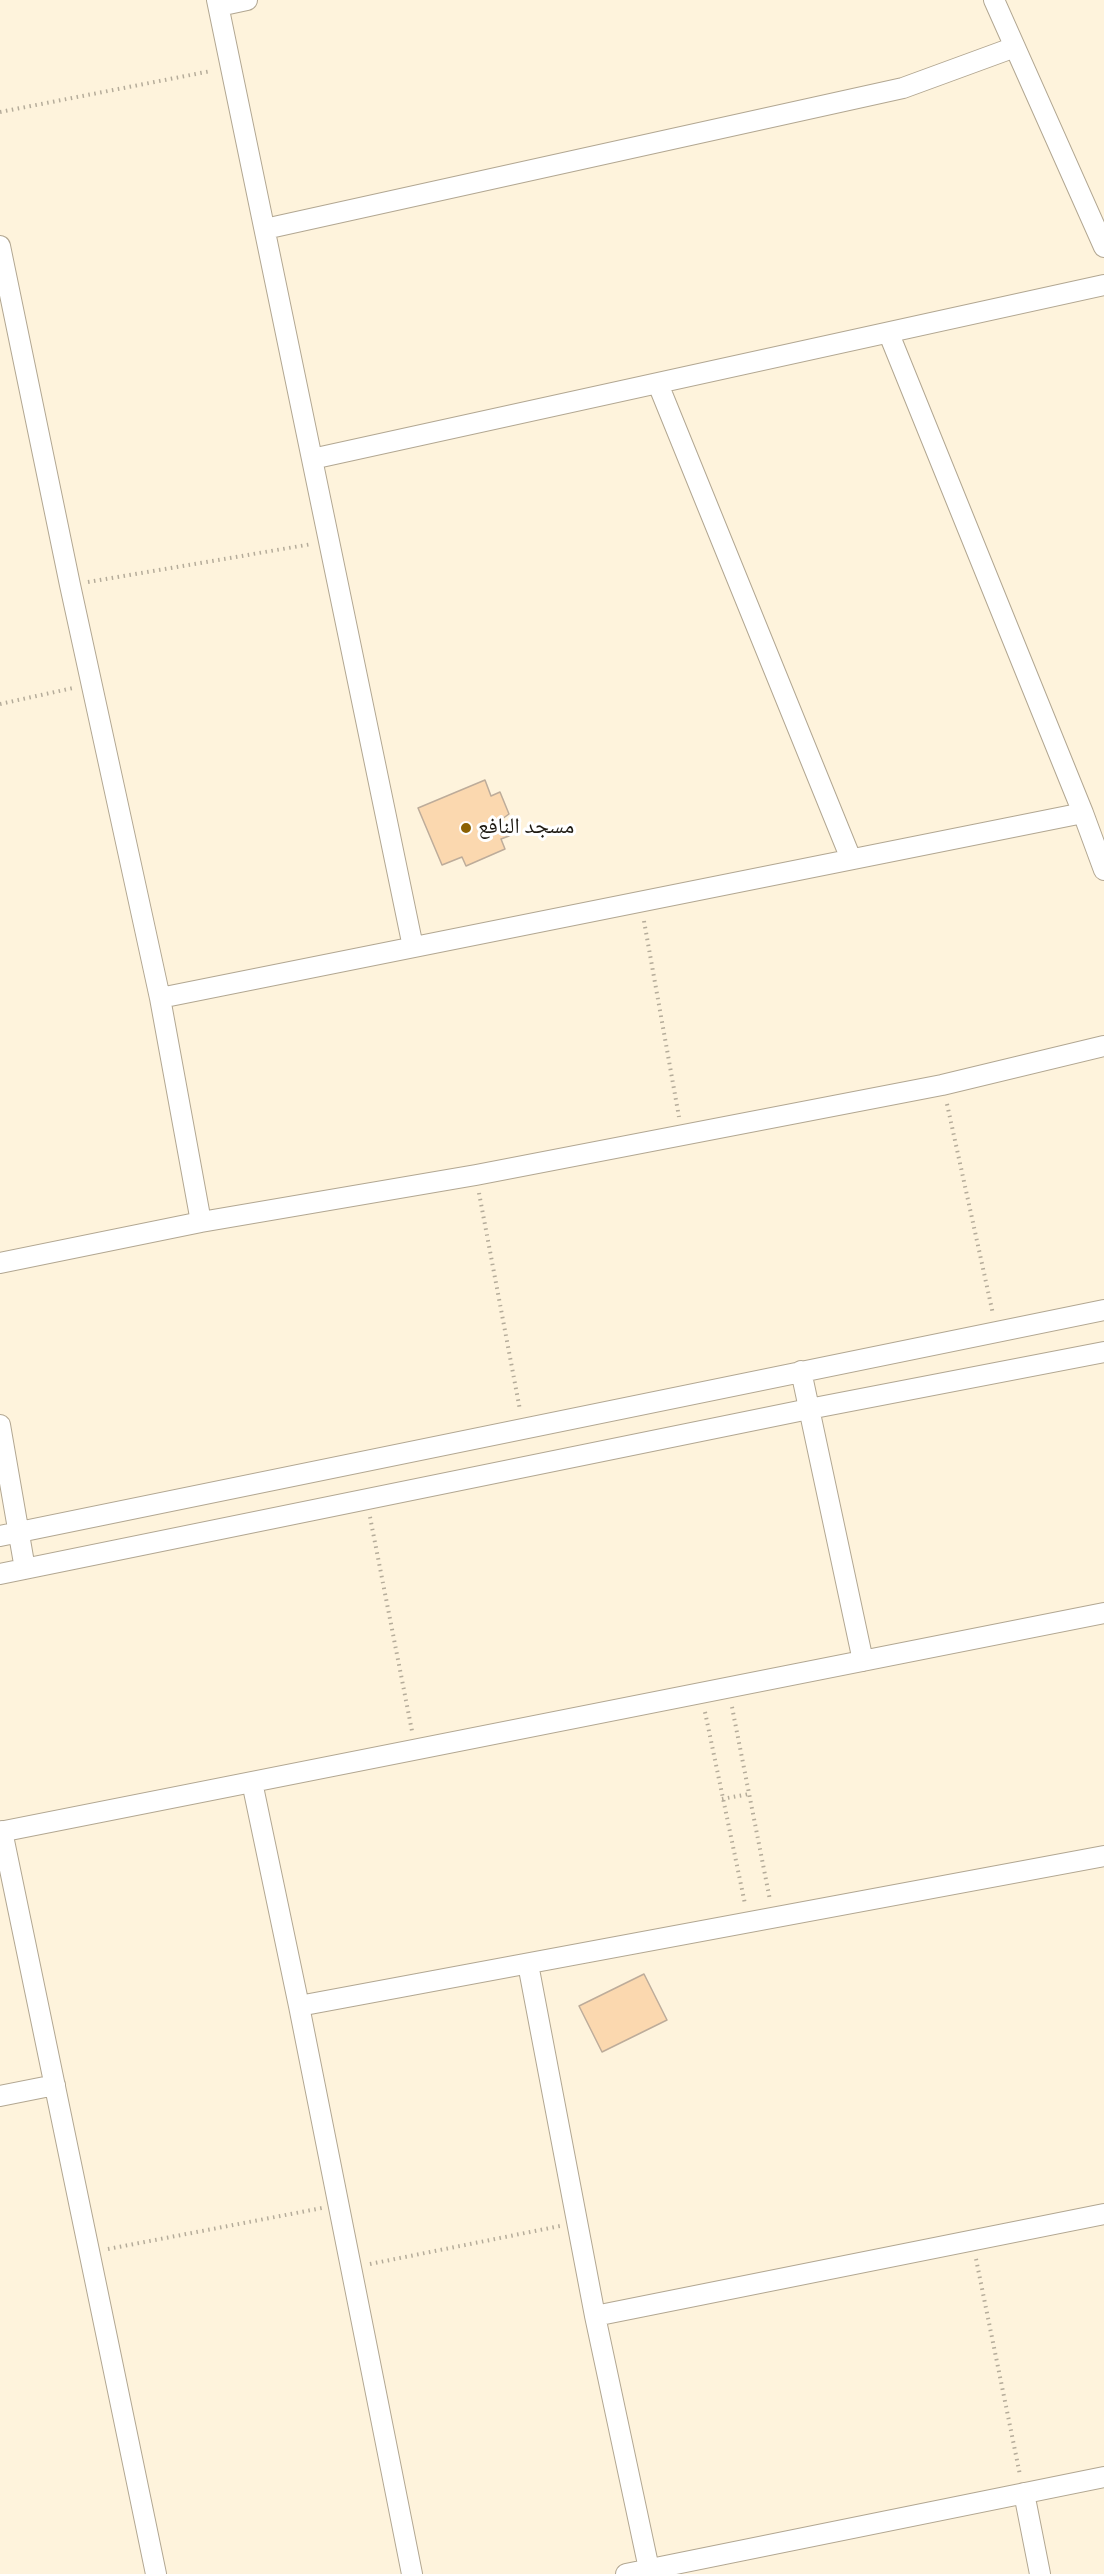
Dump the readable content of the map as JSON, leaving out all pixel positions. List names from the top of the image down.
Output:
{
  "places": ["مسجد النافع"]
}
